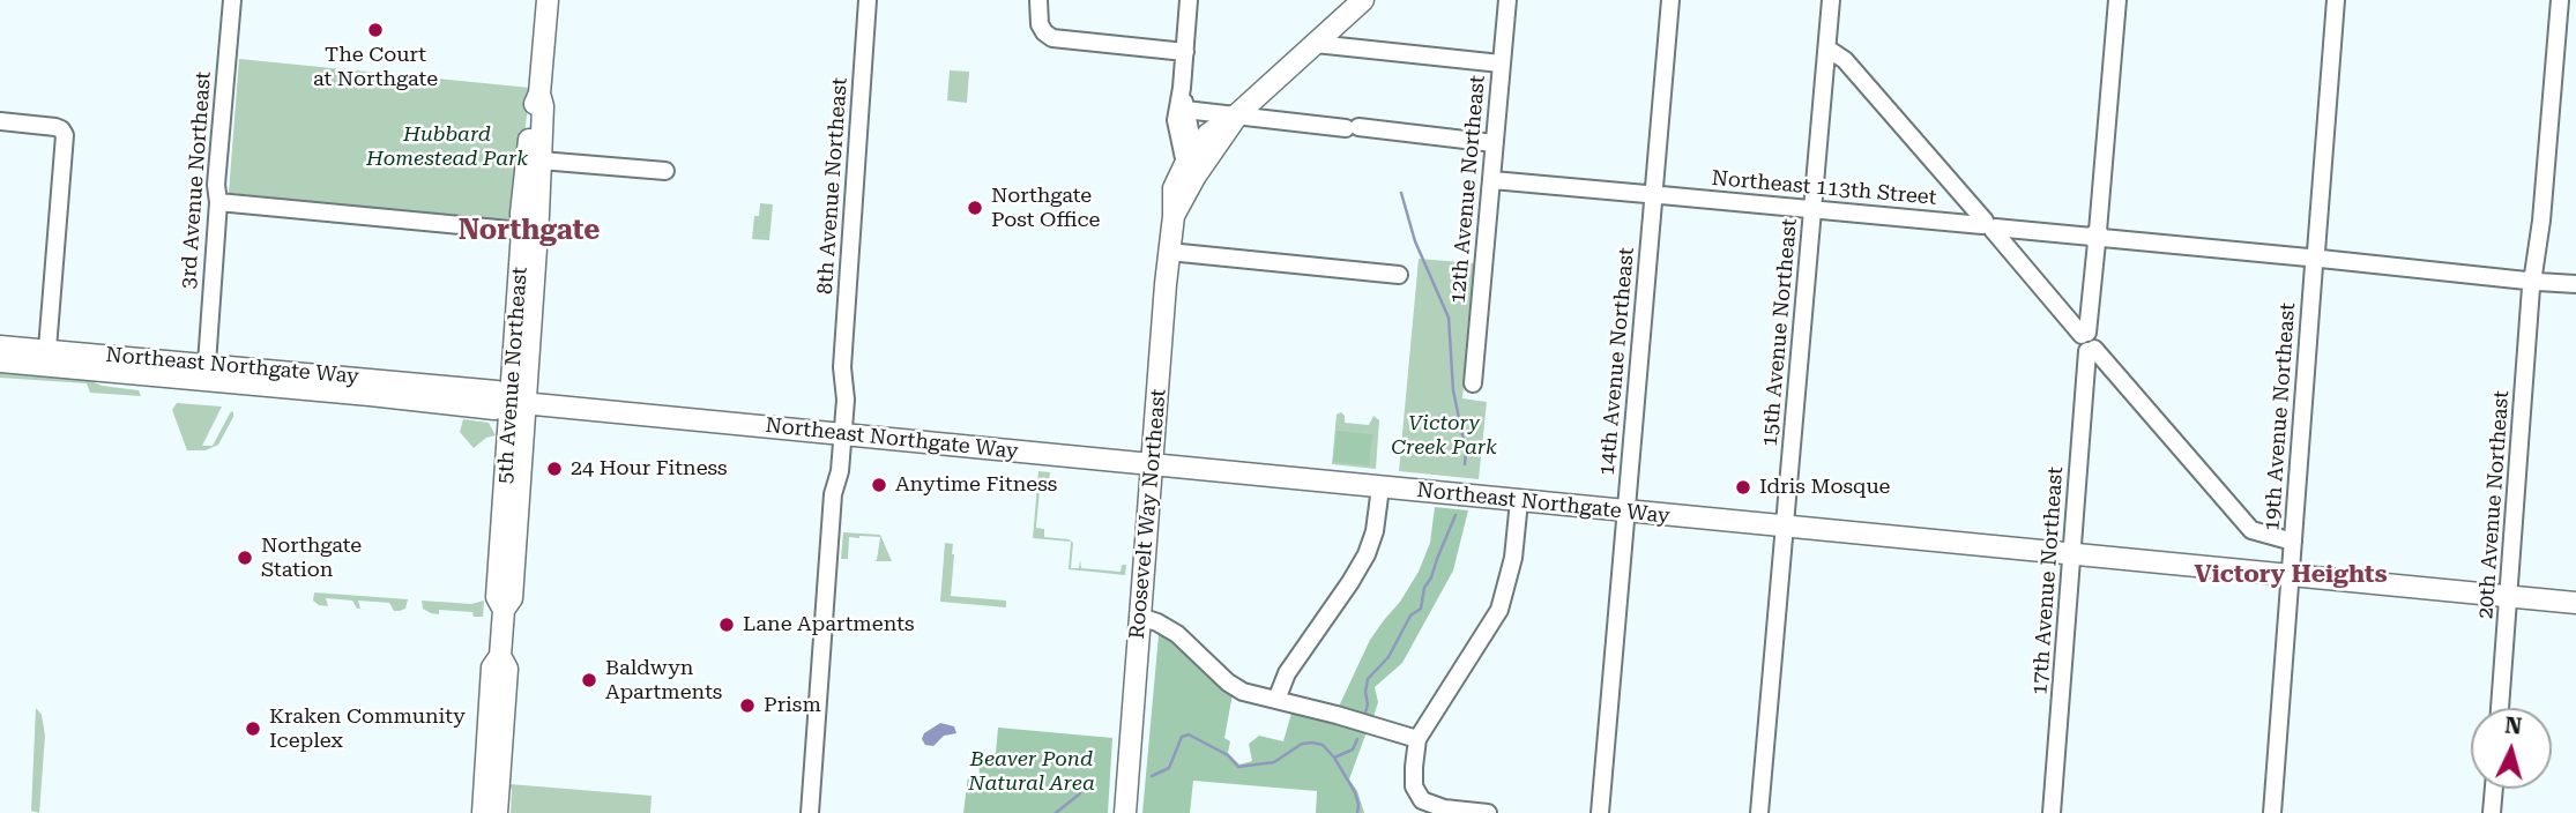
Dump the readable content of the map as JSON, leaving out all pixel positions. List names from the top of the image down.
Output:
{
  "streets": {
    "main road": ["Northeast Northgate Way", "5th Avenue Northeast", "Roosevelt Way Northeast"],
    "street": [
      "3rd Avenue Northeast",
      "8th Avenue Northeast",
      "Northeast 113th Street",
      "12th Avenue Northeast",
      "15th Avenue Northeast",
      "14th Avenue Northeast",
      "19th Avenue Northeast",
      "20th Avenue Northeast",
      "17th Avenue Northeast"
    ]
  },
  "crossings": [
    ["3rd Avenue Northeast", "Northeast Northgate Way"],
    ["8th Avenue Northeast", "Northeast Northgate Way"],
    ["Northeast 113th Street", "12th Avenue Northeast"],
    ["Northeast 113th Street", "15th Avenue Northeast"],
    ["Northeast 113th Street", "14th Avenue Northeast"],
    ["Northeast 113th Street", "19th Avenue Northeast"],
    ["Northeast 113th Street", "20th Avenue Northeast"],
    ["Northeast 113th Street", "17th Avenue Northeast"],
    ["15th Avenue Northeast", "Northeast Northgate Way"],
    ["14th Avenue Northeast", "Northeast Northgate Way"],
    ["Northeast Northgate Way", "5th Avenue Northeast"],
    ["Northeast Northgate Way", "19th Avenue Northeast"],
    ["Northeast Northgate Way", "20th Avenue Northeast"],
    ["Northeast Northgate Way", "Roosevelt Way Northeast"],
    ["Northeast Northgate Way", "17th Avenue Northeast"]
  ],
  "districts": ["Northgate", "Victory Heights"],
  "parks": ["Hubbard Homestead Park", "Victory Creek Park", "Beaver Pond Natural Area"],
  "places": [
    "The Court at Northgate",
    "Northgate Post Office",
    "24 Hour Fitness",
    "Anytime Fitness",
    "Idris Mosque",
    "Northgate Station",
    "Lane Apartments",
    "Baldwyn Apartments",
    "Prism",
    "Kraken Community Iceplex"
  ],
  "north": "top"
}
